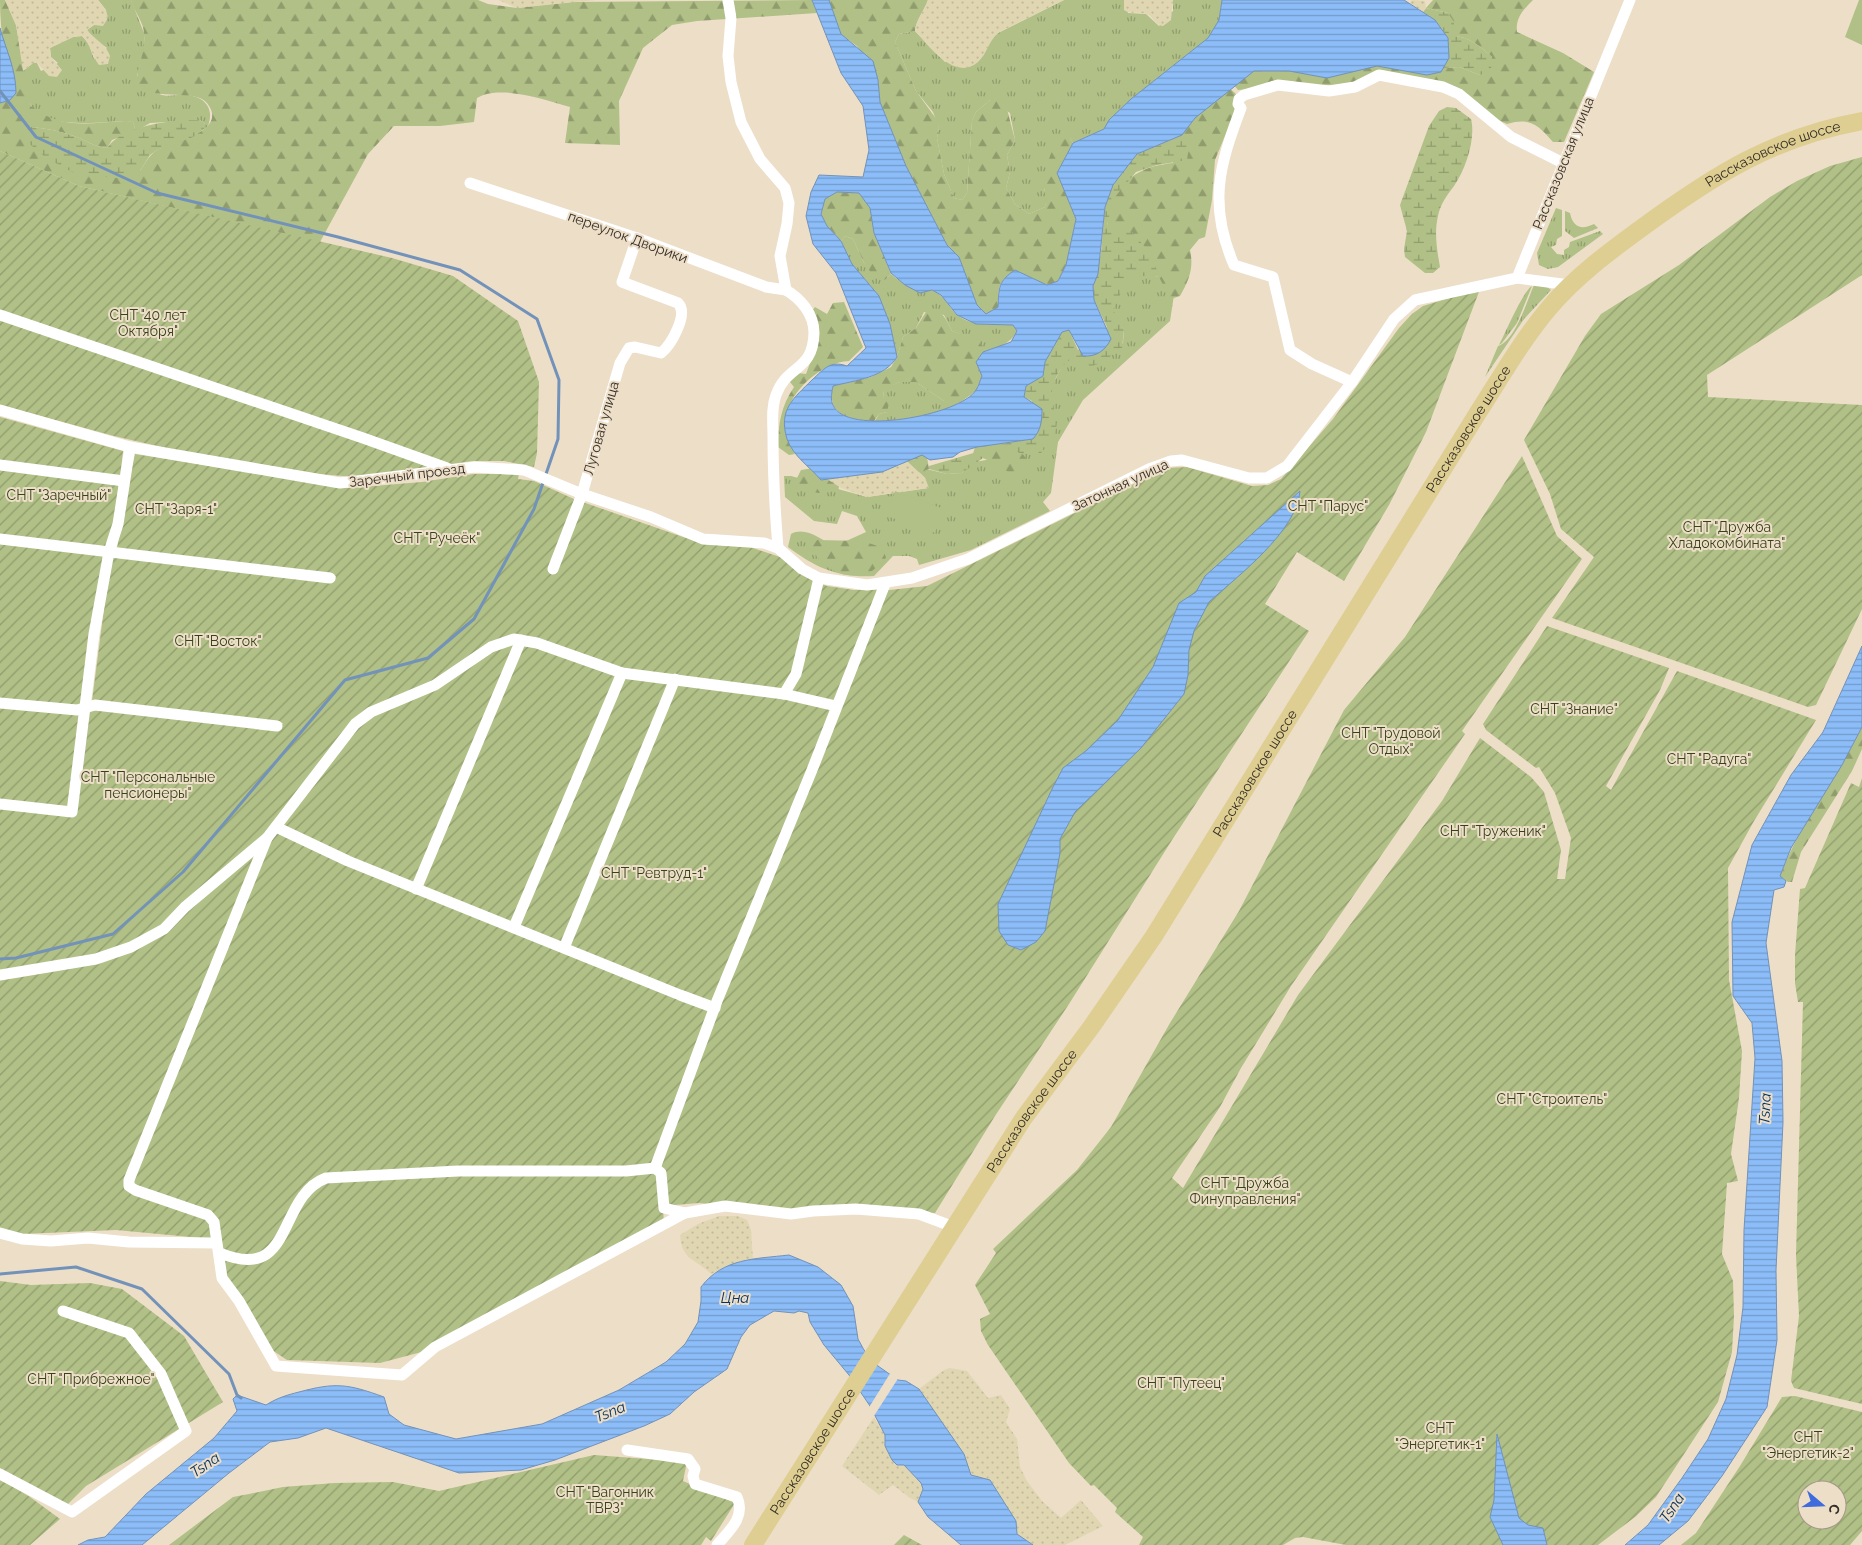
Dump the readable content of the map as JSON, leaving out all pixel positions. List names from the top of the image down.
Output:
{
  "streets": {
    "main road": ["Рассказовское шоссе"],
    "street": [
      "Рассказовская улица",
      "переулок Дворики",
      "Луговая улица",
      "Заречный проезд",
      "Затонная улица"
    ]
  },
  "crossings": [
    ["Рассказовская улица", "Затонная улица"],
    ["переулок Дворики", "Луговая улица"],
    ["Луговая улица", "Заречный проезд"],
    ["Заречный проезд", "Затонная улица"]
  ],
  "water": ["Tsna", "Цна"],
  "parks": [
    "СНТ \"40 лет Октября\"",
    "СНТ \"Заречный\"",
    "СНТ \"Парус\"",
    "СНТ \"Заря-1\"",
    "СНТ \"Дружба Хладокомбината\"",
    "СНТ \"Ручеёк\"",
    "СНТ \"Восток\"",
    "СНТ \"Знание\"",
    "СНТ \"Трудовой Отдых\"",
    "СНТ \"Радуга\"",
    "СНТ \"Персональные пенсионеры\"",
    "СНТ \"Труженик\"",
    "СНТ \"Ревтруд-1\"",
    "СНТ \"Строитель\"",
    "СНТ \"Дружба Финуправления\"",
    "СНТ \"Прибрежное\"",
    "СНТ \"Путеец\"",
    "СНТ \"Энергетик-1\"",
    "СНТ \"Энергетик-2\"",
    "СНТ \"Вагонник ТВРЗ\""
  ],
  "north": "right"
}
